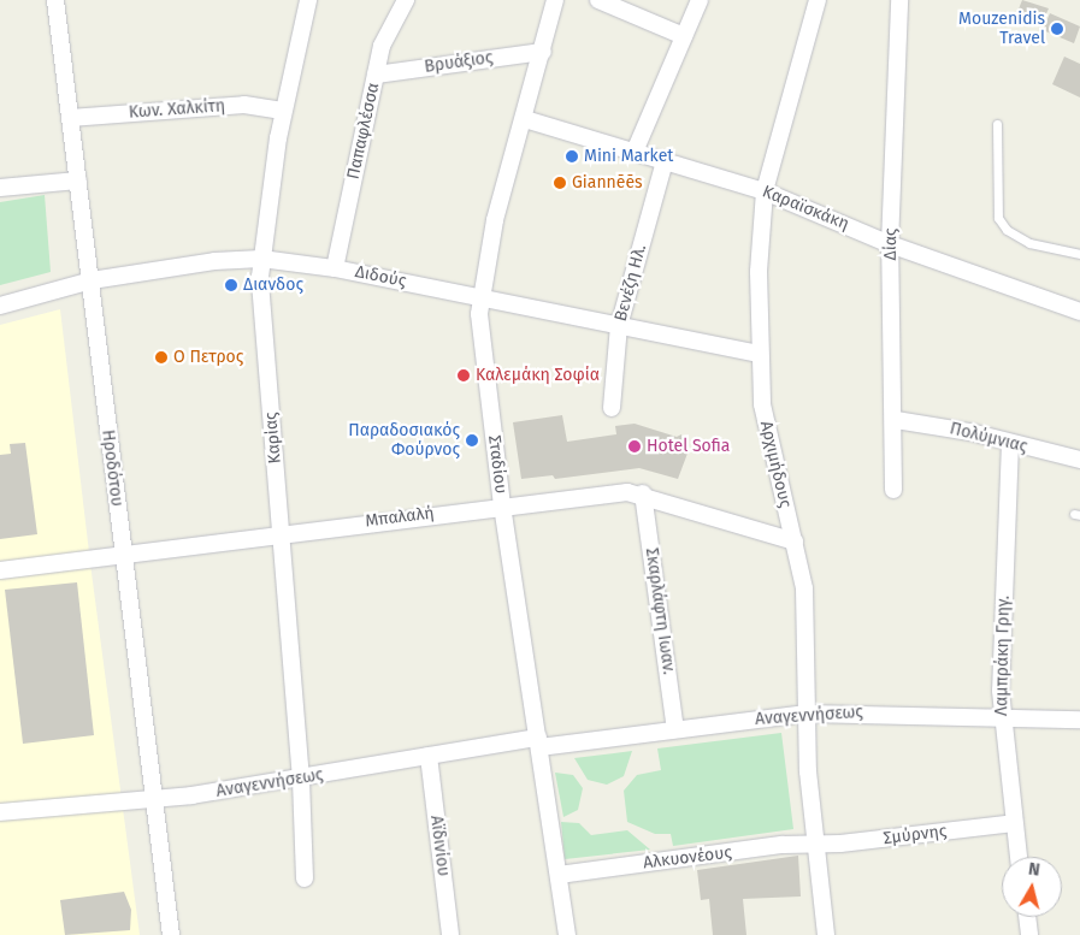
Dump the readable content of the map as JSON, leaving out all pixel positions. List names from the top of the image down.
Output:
{
  "streets": {
    "street": [
      "Βρυάξιος",
      "Κων. Χαλκίτη",
      "Παπαφλέσσα",
      "Καραϊσκάκη",
      "Δίας",
      "Διδούς",
      "Βενέζη Ηλ.",
      "Καρίας",
      "Πολύμνιας",
      "Σταδίου",
      "Αρχιμήδους",
      "Ηροδότου",
      "Μπαλαλή",
      "Σκαρλάφτη Ιωαν.",
      "Λαμπράκη Γρηγ.",
      "Αναγεννήσεως",
      "Σμύρνης",
      "Αϊδινίου",
      "Αλκυονέους"
    ]
  },
  "crossings": [
    ["Βρυάξιος", "Παπαφλέσσα"],
    ["Βρυάξιος", "Σταδίου"],
    ["Κων. Χαλκίτη", "Καρίας"],
    ["Κων. Χαλκίτη", "Ηροδότου"],
    ["Παπαφλέσσα", "Διδούς"],
    ["Καραϊσκάκη", "Δίας"],
    ["Καραϊσκάκη", "Βενέζη Ηλ."],
    ["Καραϊσκάκη", "Σταδίου"],
    ["Καραϊσκάκη", "Αρχιμήδους"],
    ["Δίας", "Πολύμνιας"],
    ["Διδούς", "Βενέζη Ηλ."],
    ["Διδούς", "Καρίας"],
    ["Διδούς", "Σταδίου"],
    ["Διδούς", "Αρχιμήδους"],
    ["Διδούς", "Ηροδότου"],
    ["Καρίας", "Μπαλαλή"],
    ["Καρίας", "Αναγεννήσεως"],
    ["Πολύμνιας", "Λαμπράκη Γρηγ."],
    ["Σταδίου", "Μπαλαλή"],
    ["Σταδίου", "Αναγεννήσεως"],
    ["Σταδίου", "Αλκυονέους"],
    ["Αρχιμήδους", "Μπαλαλή"],
    ["Αρχιμήδους", "Αναγεννήσεως"],
    ["Αρχιμήδους", "Σμύρνης"],
    ["Αρχιμήδους", "Αλκυονέους"],
    ["Ηροδότου", "Μπαλαλή"],
    ["Ηροδότου", "Αναγεννήσεως"],
    ["Μπαλαλή", "Σκαρλάφτη Ιωαν."],
    ["Σκαρλάφτη Ιωαν.", "Αναγεννήσεως"],
    ["Λαμπράκη Γρηγ.", "Αναγεννήσεως"],
    ["Λαμπράκη Γρηγ.", "Σμύρνης"],
    ["Αναγεννήσεως", "Αϊδινίου"],
    ["Σμύρνης", "Αλκυονέους"]
  ],
  "places": [
    "Mouzenidis Travel",
    "Mini Market",
    "Giannēēs",
    "Διανδος",
    "Ο Πετρος",
    "Καλεμάκη Σοφία",
    "Παραδοσιακός Φούρνος",
    "Hotel Sofia"
  ],
  "north": "top"
}
